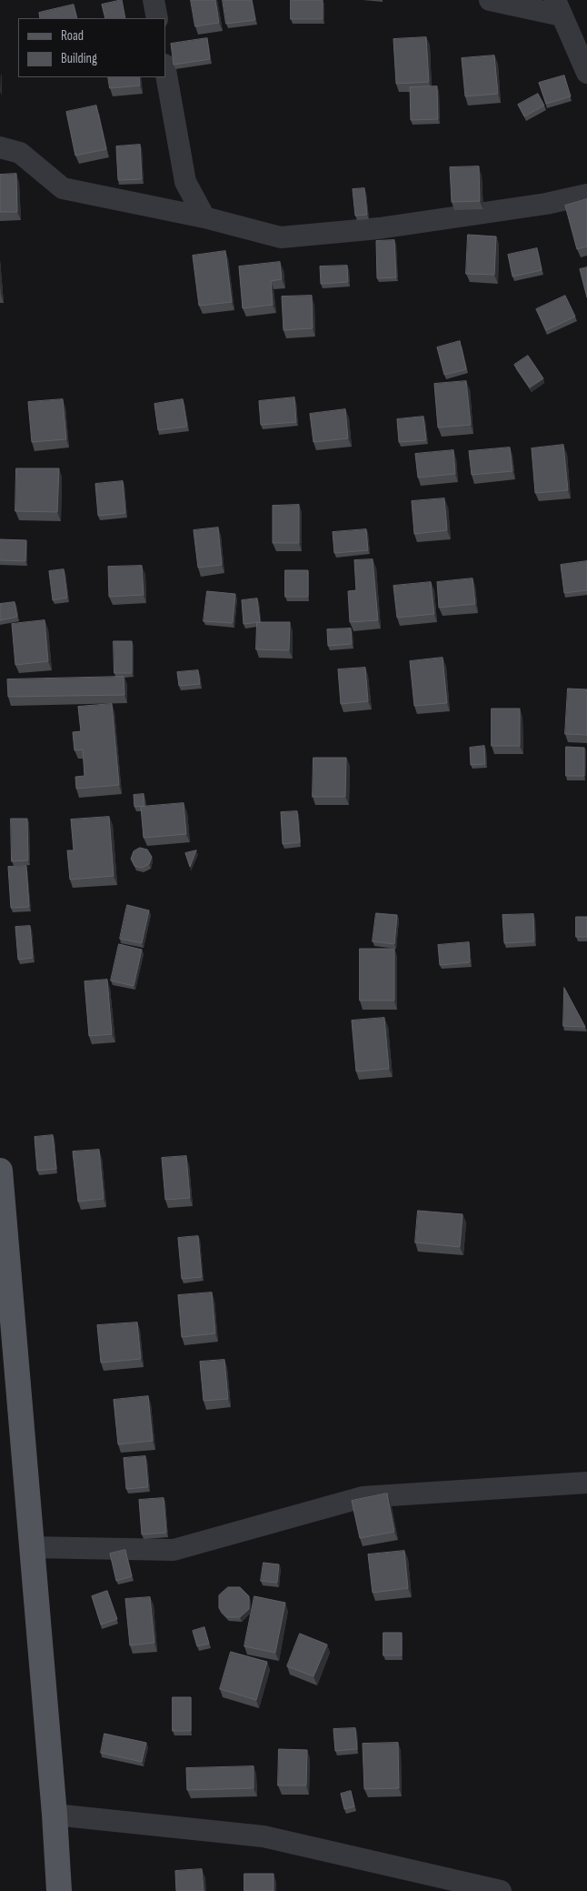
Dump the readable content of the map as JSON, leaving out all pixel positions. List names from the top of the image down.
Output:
{
  "legend": ["Road", "Building"]
}
